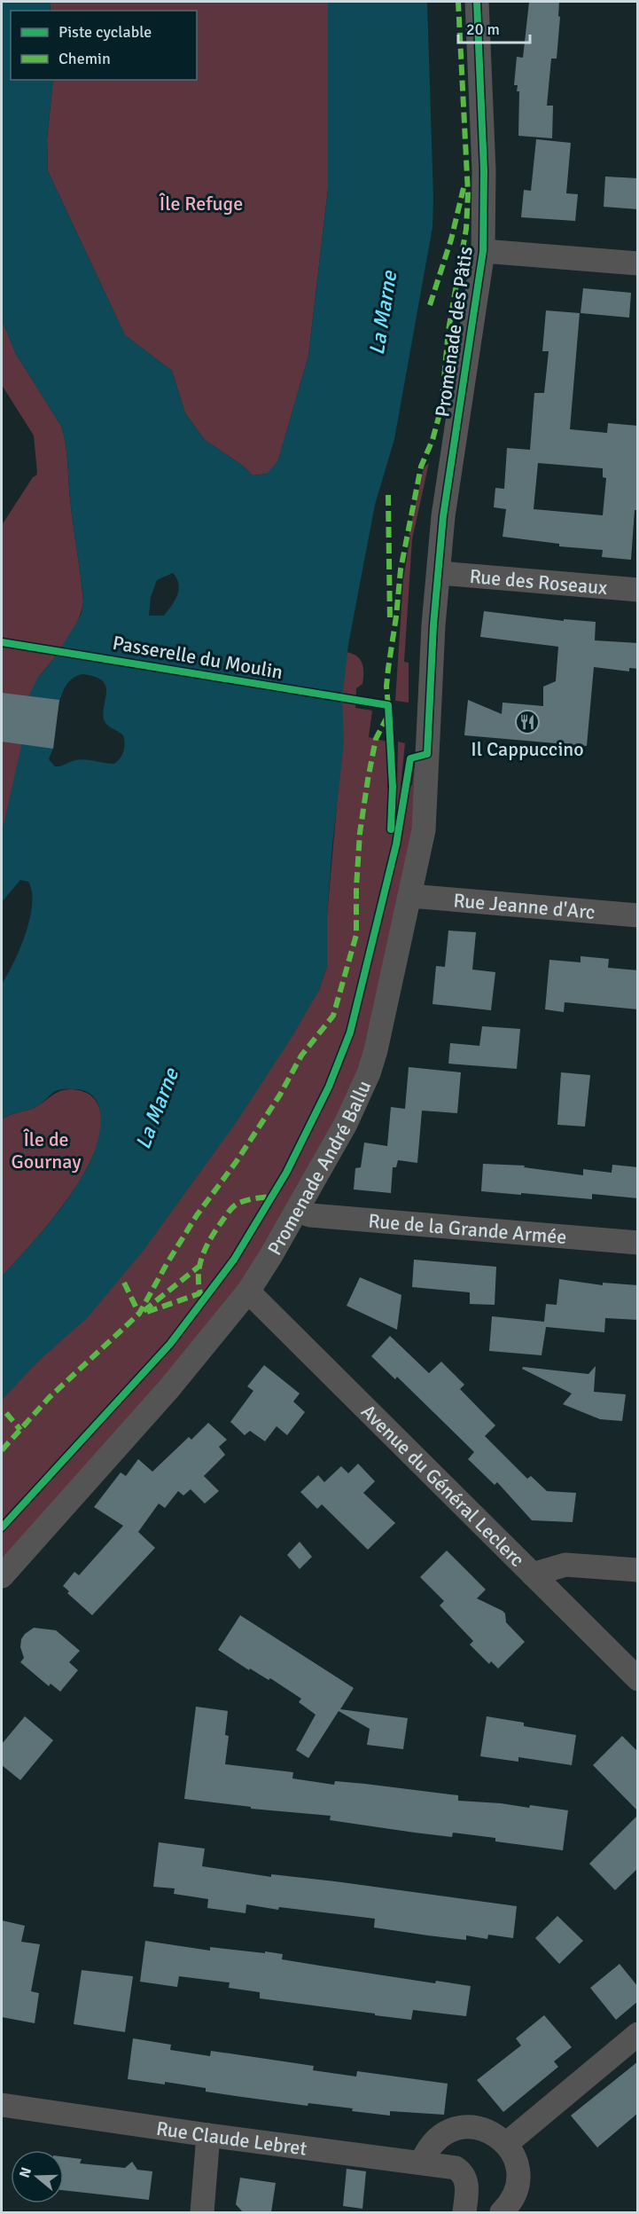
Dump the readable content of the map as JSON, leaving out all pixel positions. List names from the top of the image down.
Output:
{
  "streets": {
    "street": [
      "Promenade des Pâtis",
      "Rue des Roseaux",
      "Rue Jeanne d'Arc",
      "Promenade André Ballu",
      "Rue de la Grande Armée",
      "Avenue du Général Leclerc",
      "Rue Claude Lebret"
    ],
    "cycle path": ["Passerelle du Moulin"]
  },
  "crossings": [
    ["Promenade des Pâtis", "Rue des Roseaux"],
    ["Promenade des Pâtis", "Promenade André Ballu"],
    ["Rue Jeanne d'Arc", "Promenade André Ballu"],
    ["Promenade André Ballu", "Rue de la Grande Armée"],
    ["Promenade André Ballu", "Avenue du Général Leclerc"]
  ],
  "water": ["La Marne"],
  "parks": ["Île Refuge", "Île de Gournay"],
  "places": {
    "restaurant": ["Il Cappuccino"]
  },
  "legend": ["Piste cyclable", "Chemin"],
  "scale_bar": "20 m",
  "north": "left"
}
